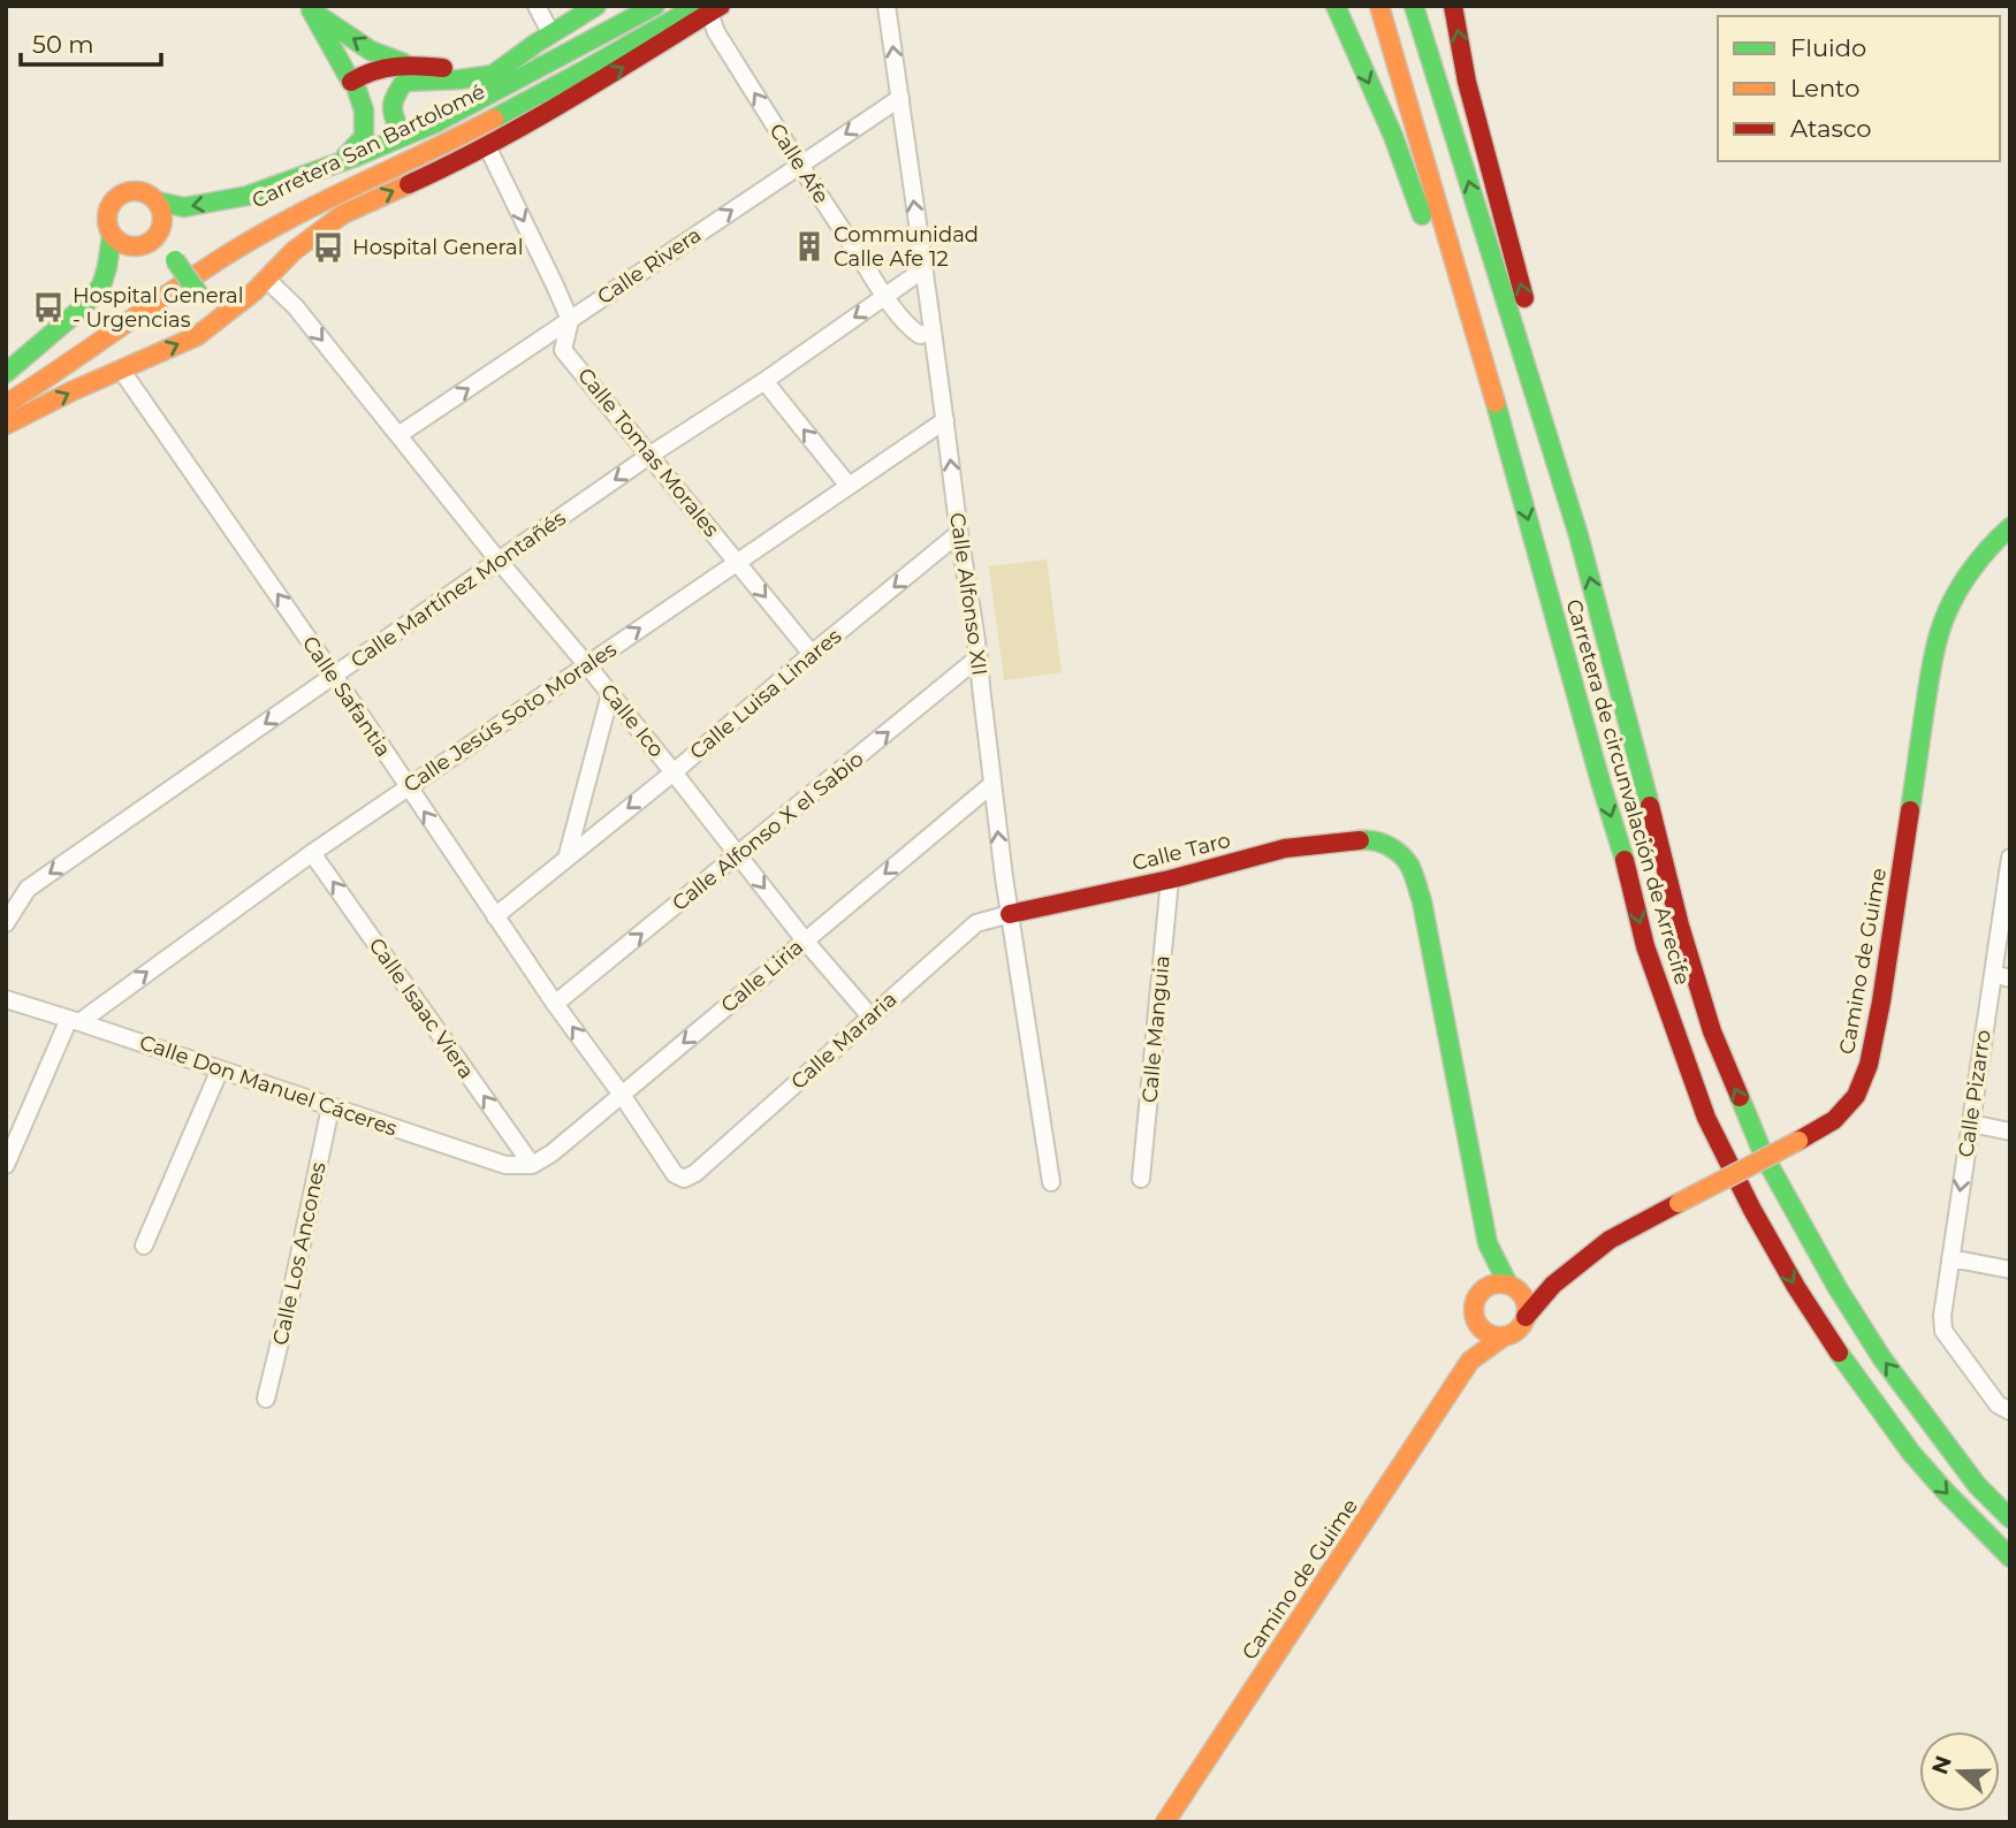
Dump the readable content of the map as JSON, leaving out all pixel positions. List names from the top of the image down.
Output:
{
  "streets": {
    "main road": [
      "Carretera San Bartolomé",
      "Carretera de circunvalación de Arrecife",
      "Calle Taro",
      "Camino de Guime"
    ],
    "street": [
      "Calle Afe",
      "Calle Rivera",
      "Calle Tomas Morales",
      "Calle Martínez Montañés",
      "Calle Alfonso XII",
      "Calle Luisa Linares",
      "Calle Safantia",
      "Calle Jesús Soto Morales",
      "Calle Ico",
      "Calle Alfonso X el Sabio",
      "Calle Liria",
      "Calle Isaac Viera",
      "Calle Manguia",
      "Calle Mararia",
      "Calle Don Manuel Cáceres",
      "Calle Pizarro",
      "Calle Los Ancones"
    ]
  },
  "crossings": [
    ["Carretera San Bartolomé", "Calle Afe"],
    ["Calle Afe", "Calle Rivera"],
    ["Calle Afe", "Calle Martínez Montañés"],
    ["Calle Afe", "Calle Alfonso XII"],
    ["Calle Rivera", "Calle Tomas Morales"],
    ["Calle Rivera", "Calle Alfonso XII"],
    ["Calle Rivera", "Calle Ico"],
    ["Calle Tomas Morales", "Calle Martínez Montañés"],
    ["Calle Tomas Morales", "Calle Luisa Linares"],
    ["Calle Tomas Morales", "Calle Jesús Soto Morales"],
    ["Calle Martínez Montañés", "Calle Alfonso XII"],
    ["Calle Martínez Montañés", "Calle Safantia"],
    ["Calle Martínez Montañés", "Calle Ico"],
    ["Calle Alfonso XII", "Calle Luisa Linares"],
    ["Calle Alfonso XII", "Calle Jesús Soto Morales"],
    ["Calle Alfonso XII", "Calle Alfonso X el Sabio"],
    ["Calle Alfonso XII", "Calle Taro"],
    ["Calle Alfonso XII", "Calle Liria"],
    ["Calle Alfonso XII", "Calle Mararia"],
    ["Calle Luisa Linares", "Calle Safantia"],
    ["Calle Luisa Linares", "Calle Ico"],
    ["Calle Safantia", "Calle Jesús Soto Morales"],
    ["Calle Safantia", "Calle Alfonso X el Sabio"],
    ["Calle Safantia", "Calle Liria"],
    ["Calle Safantia", "Calle Mararia"],
    ["Calle Jesús Soto Morales", "Calle Ico"],
    ["Calle Jesús Soto Morales", "Calle Isaac Viera"],
    ["Calle Jesús Soto Morales", "Calle Don Manuel Cáceres"],
    ["Calle Ico", "Calle Alfonso X el Sabio"],
    ["Calle Ico", "Calle Liria"],
    ["Calle Ico", "Calle Mararia"],
    ["Calle Taro", "Calle Manguia"],
    ["Calle Taro", "Calle Mararia"],
    ["Calle Liria", "Calle Isaac Viera"],
    ["Calle Liria", "Calle Don Manuel Cáceres"],
    ["Calle Isaac Viera", "Calle Don Manuel Cáceres"],
    ["Calle Don Manuel Cáceres", "Calle Los Ancones"]
  ],
  "one_way": [
    "Calle Afe",
    "Calle Tomas Morales",
    "Calle Martínez Montañés",
    "Calle Alfonso XII",
    "Calle Luisa Linares",
    "Calle Safantia",
    "Calle Jesús Soto Morales",
    "Calle Alfonso X el Sabio",
    "Calle Liria",
    "Calle Isaac Viera"
  ],
  "places": {
    "building": ["Communidad Calle Afe 12"],
    "bus stop": ["Hospital General", "Hospital General - Urgencias"]
  },
  "legend": ["Fluido", "Lento", "Atasco"],
  "scale_bar": "50 m",
  "north": "left"
}
